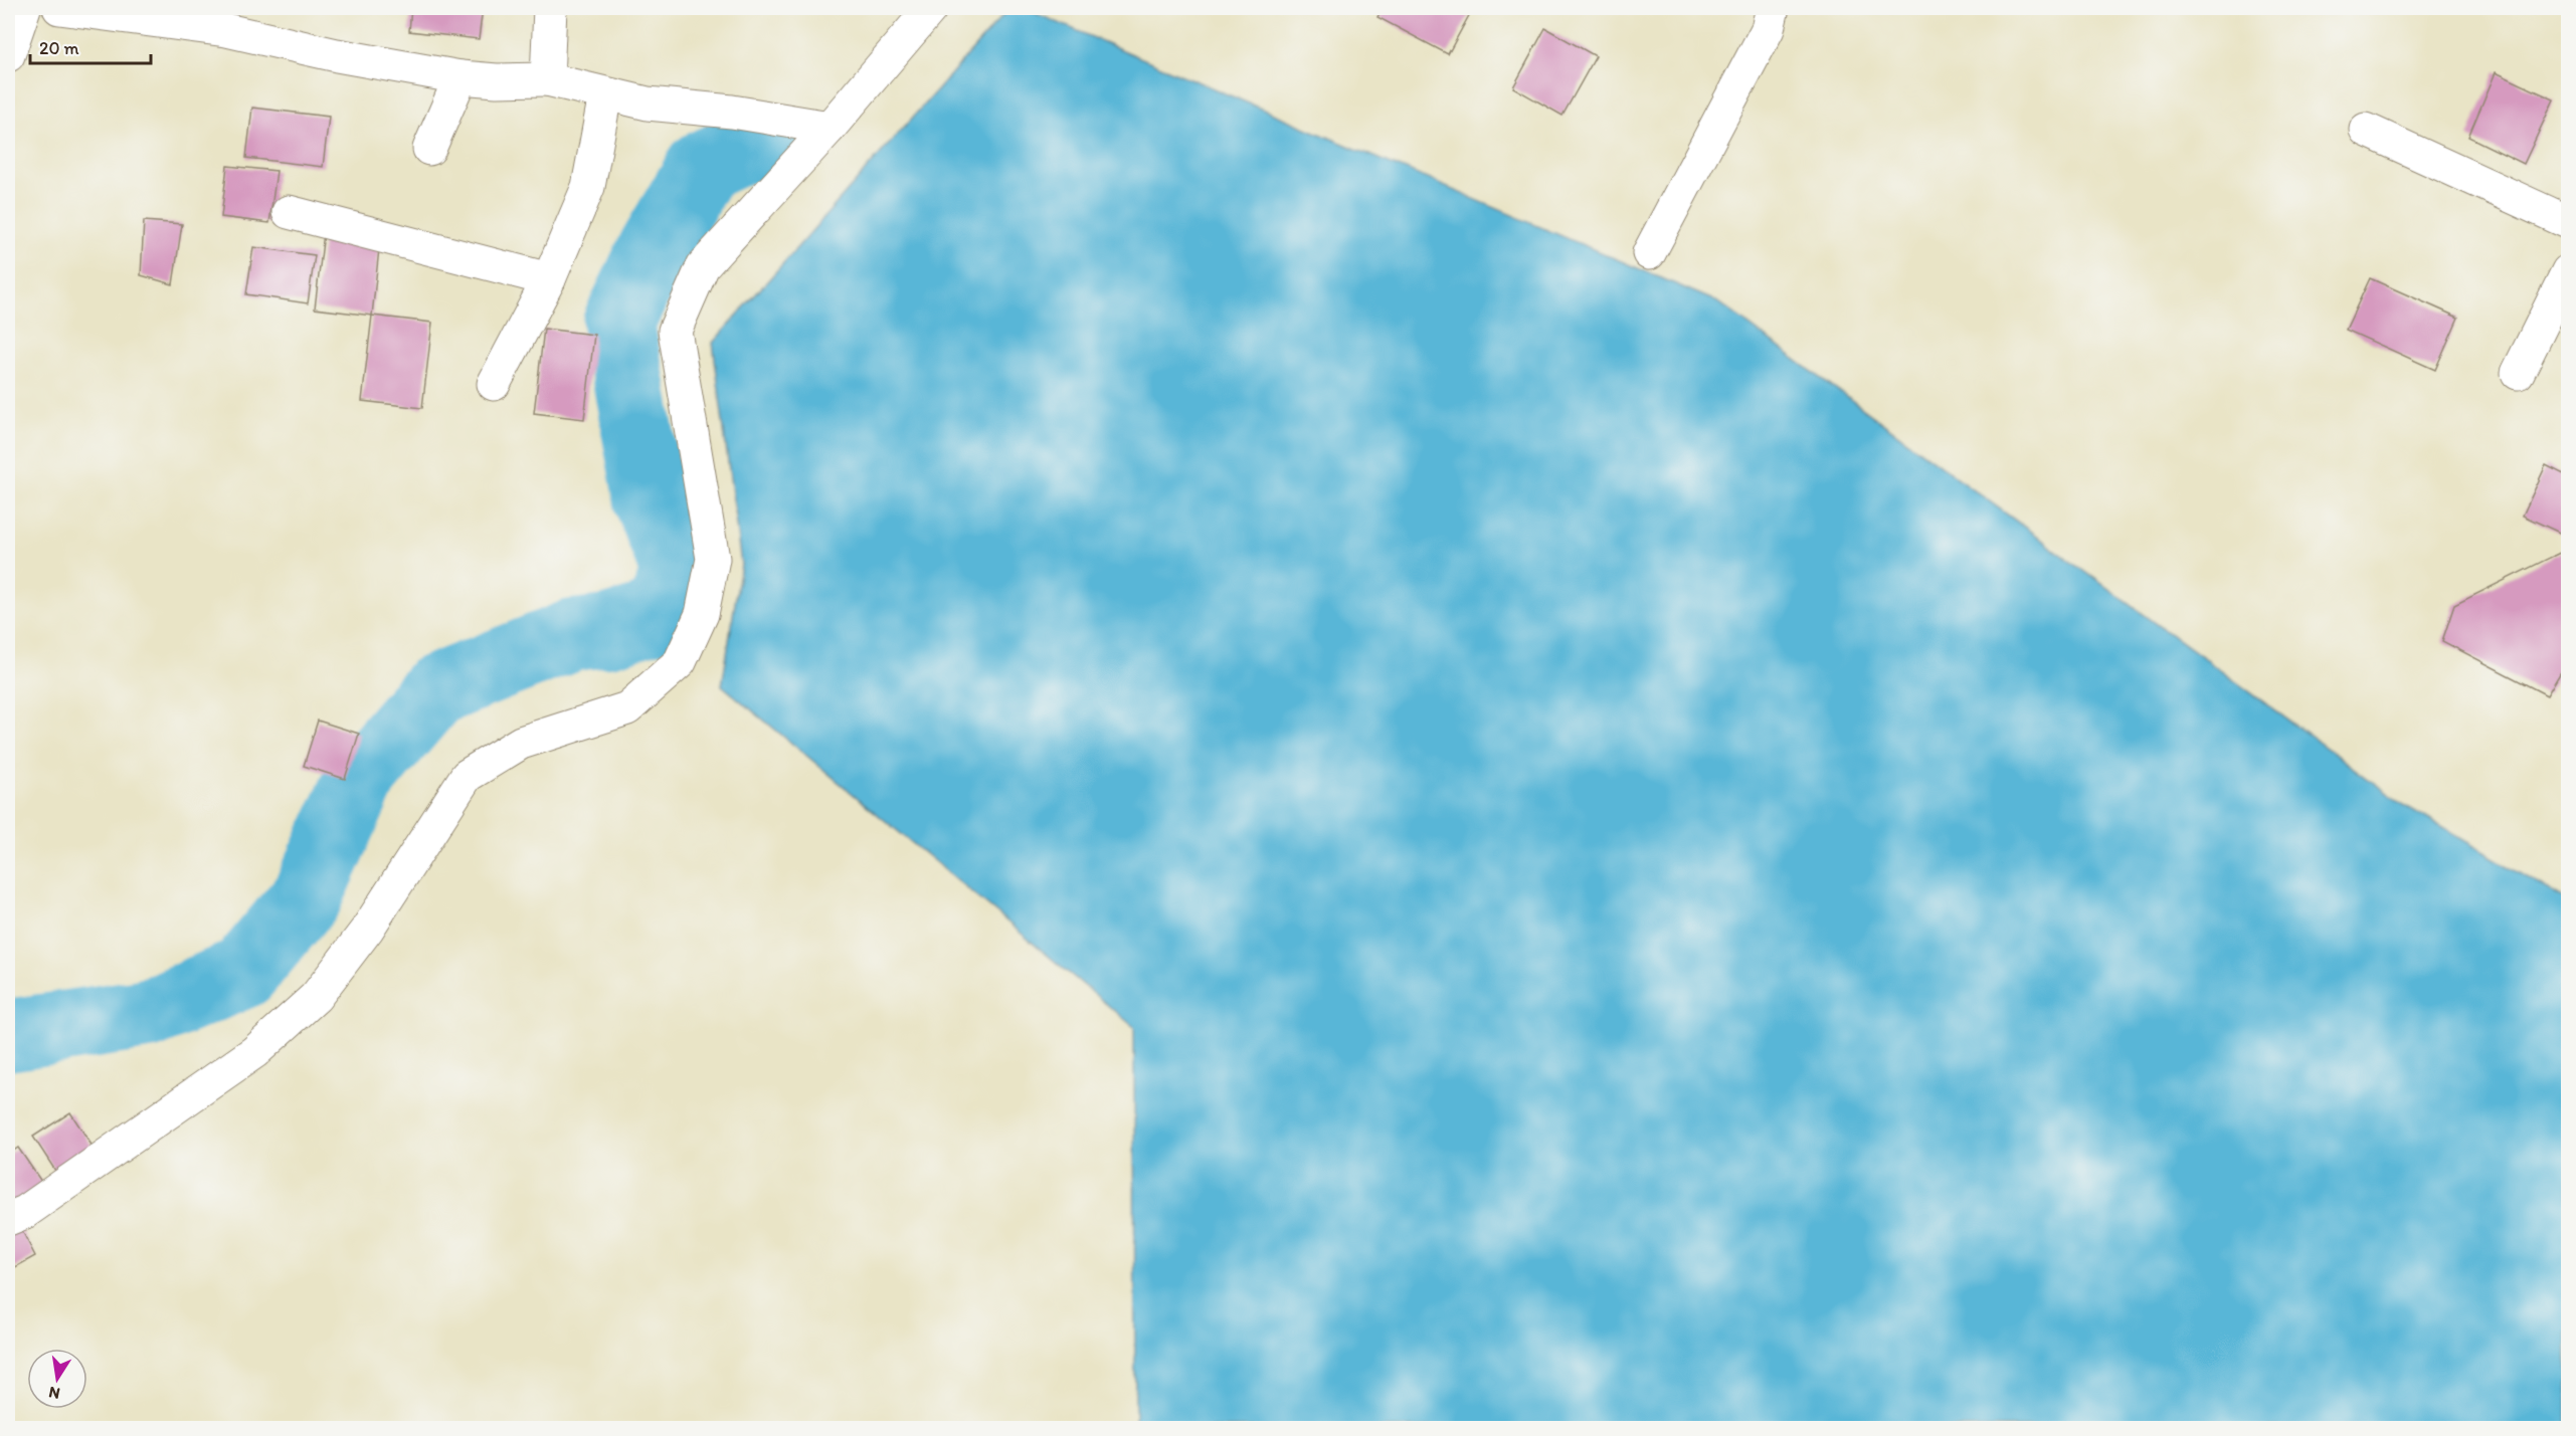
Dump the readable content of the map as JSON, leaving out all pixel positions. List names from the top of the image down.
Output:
{
  "scale_bar": "20 m",
  "north": "bottom"
}
